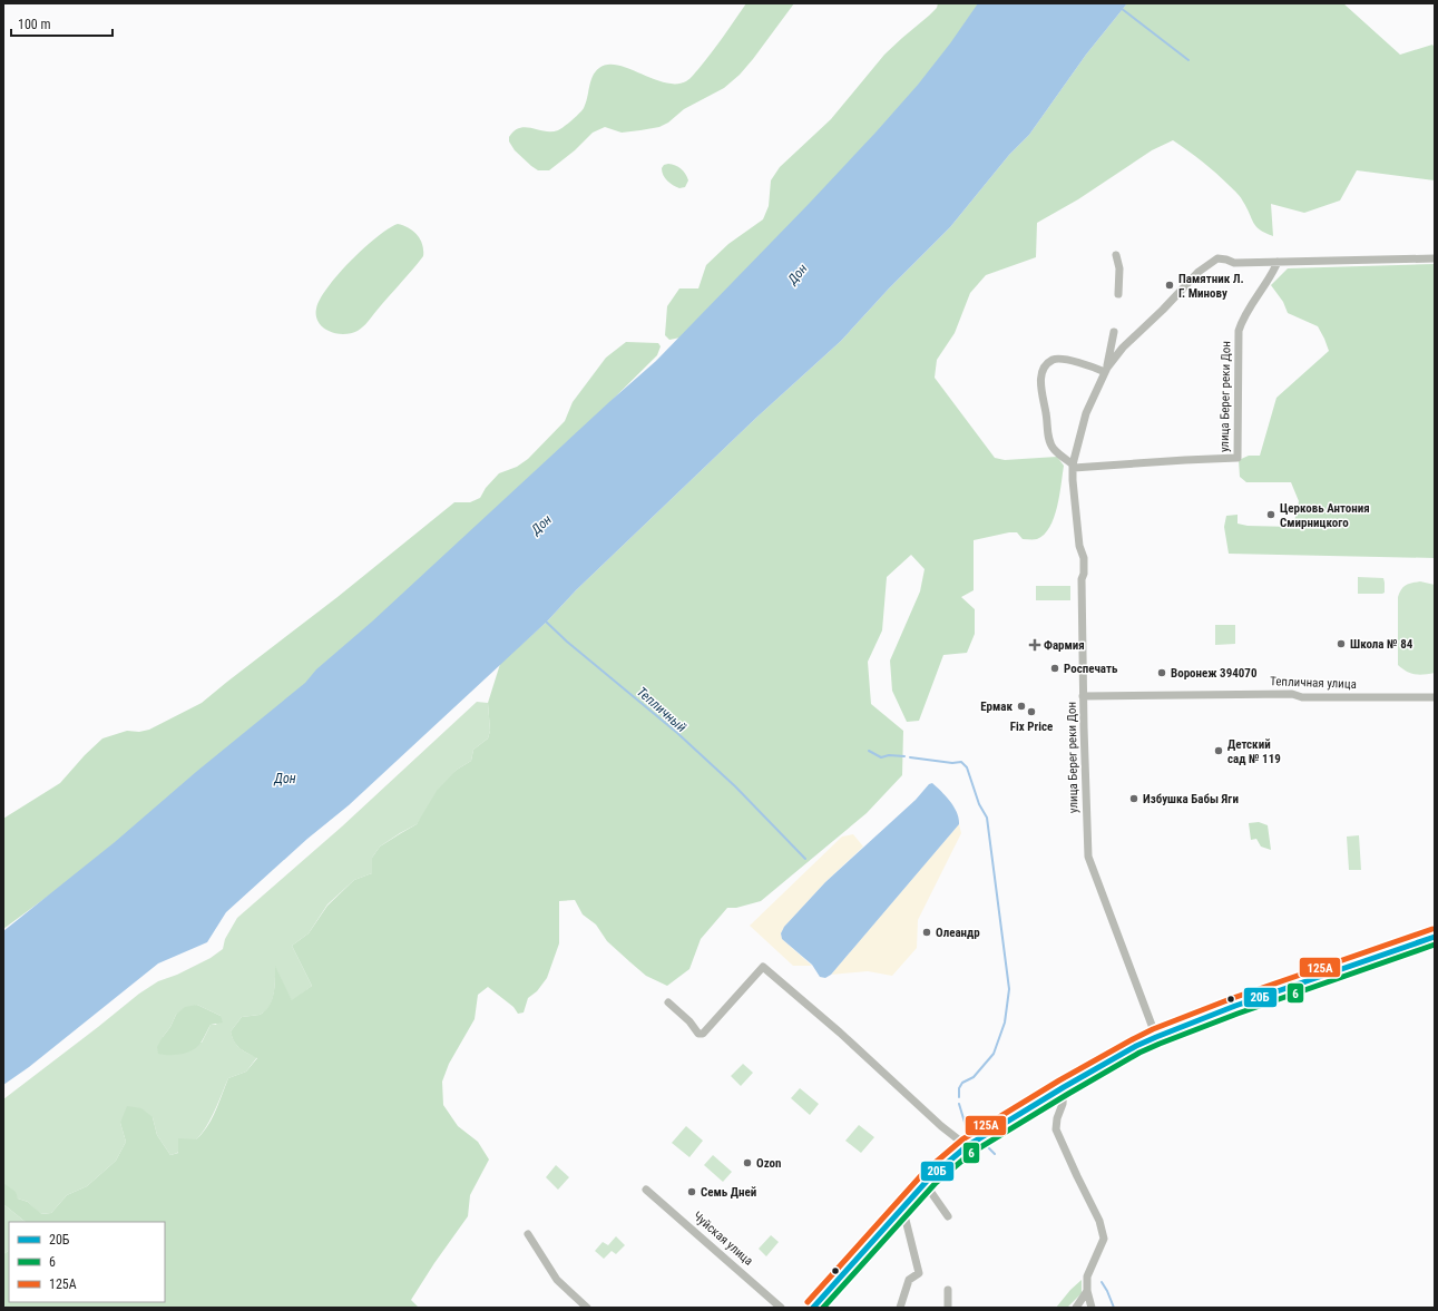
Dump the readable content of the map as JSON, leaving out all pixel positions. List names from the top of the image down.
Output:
{
  "streets": {
    "street": ["улица Берег реки Дон", "Тепличная улица", "Чуйская улица"]
  },
  "crossings": [
    ["улица Берег реки Дон", "Тепличная улица"]
  ],
  "water": ["Дон", "Тепличный"],
  "places": {
    "other": [
      "Памятник Л. Г. Минову",
      "Церковь Антония Смирницкого",
      "Школа № 84",
      "Роспечать",
      "Воронеж 394070",
      "Ермак",
      "Fix Price",
      "Детский сад № 119",
      "Избушка Бабы Яги",
      "Олеандр",
      "Ozon",
      "Семь Дней"
    ],
    "health": ["Фармия"]
  },
  "lines": ["transit line 125А", "transit line 20Б", "transit line 6"],
  "legend": ["20Б", "6", "125А"],
  "scale_bar": "100 m"
}
